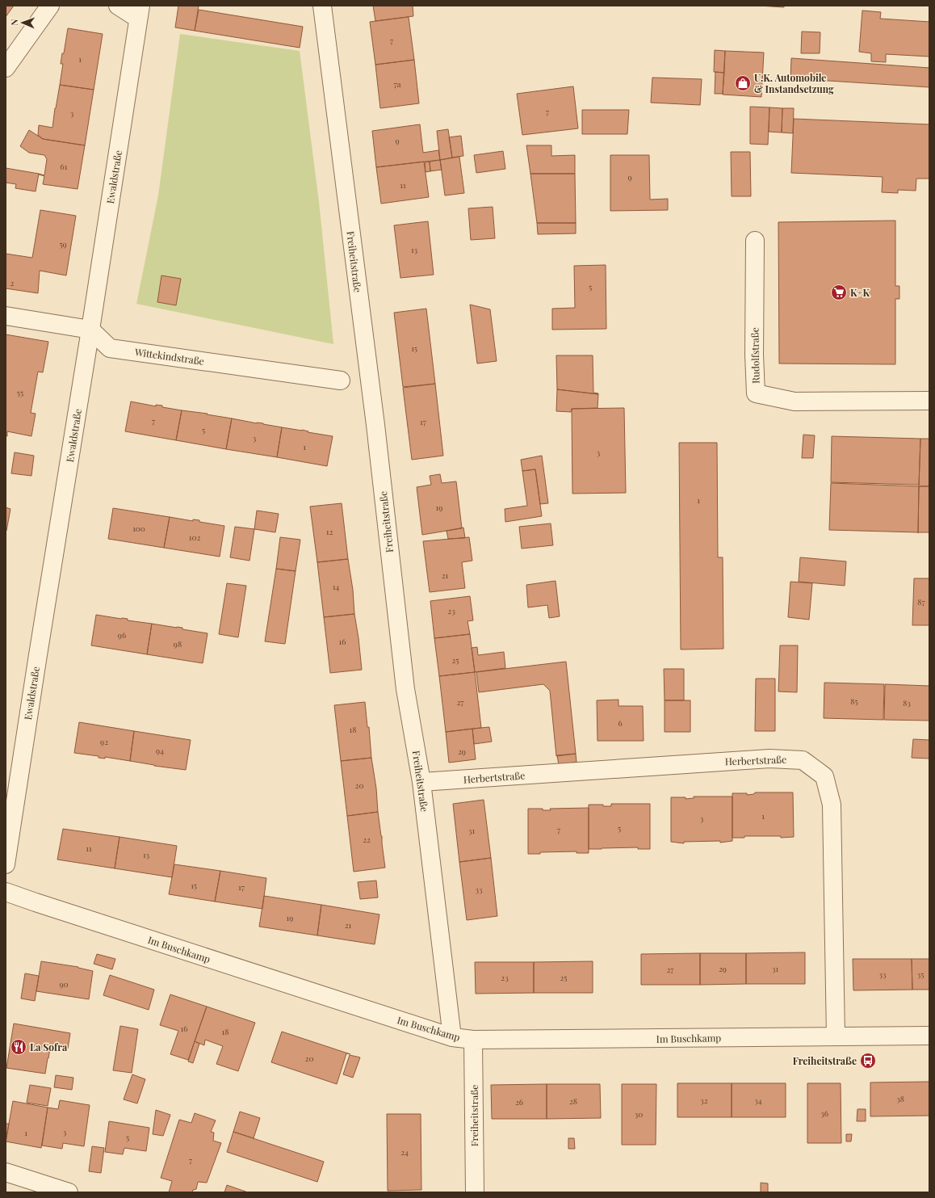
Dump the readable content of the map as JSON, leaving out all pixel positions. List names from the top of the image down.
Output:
{
  "streets": {
    "street": [
      "Ewaldstraße",
      "Freiheitstraße",
      "Rudolfstraße",
      "Wittekindstraße",
      "Herbertstraße",
      "Im Buschkamp"
    ]
  },
  "crossings": [
    ["Ewaldstraße", "Wittekindstraße"],
    ["Freiheitstraße", "Herbertstraße"],
    ["Freiheitstraße", "Im Buschkamp"],
    ["Herbertstraße", "Im Buschkamp"]
  ],
  "places": {
    "shop": ["U.K. Automobile & Instandsetzung"],
    "supermarket": ["K+K"],
    "restaurant": ["La Sofra"],
    "bus stop": ["Freiheitstraße"]
  },
  "house_numbers": [
    "7",
    "1",
    "7a",
    "7",
    "3",
    "9",
    "61",
    "9",
    "11",
    "59",
    "13",
    "2",
    "5",
    "15",
    "55",
    "7",
    "17",
    "5",
    "3",
    "1",
    "3",
    "1",
    "19",
    "100",
    "12",
    "102",
    "21",
    "14",
    "87",
    "23",
    "96",
    "16",
    "98",
    "25",
    "85",
    "27",
    "83",
    "6",
    "18",
    "92",
    "94",
    "29",
    "20",
    "1",
    "3",
    "5",
    "7",
    "31",
    "22",
    "11",
    "13",
    "15",
    "17",
    "33",
    "19",
    "21",
    "29",
    "31",
    "27",
    "33",
    "35",
    "23",
    "25",
    "90",
    "16",
    "18",
    "20",
    "38",
    "32",
    "34",
    "28",
    "26",
    "36",
    "30",
    "3",
    "1",
    "5",
    "24",
    "7"
  ],
  "north": "left"
}
